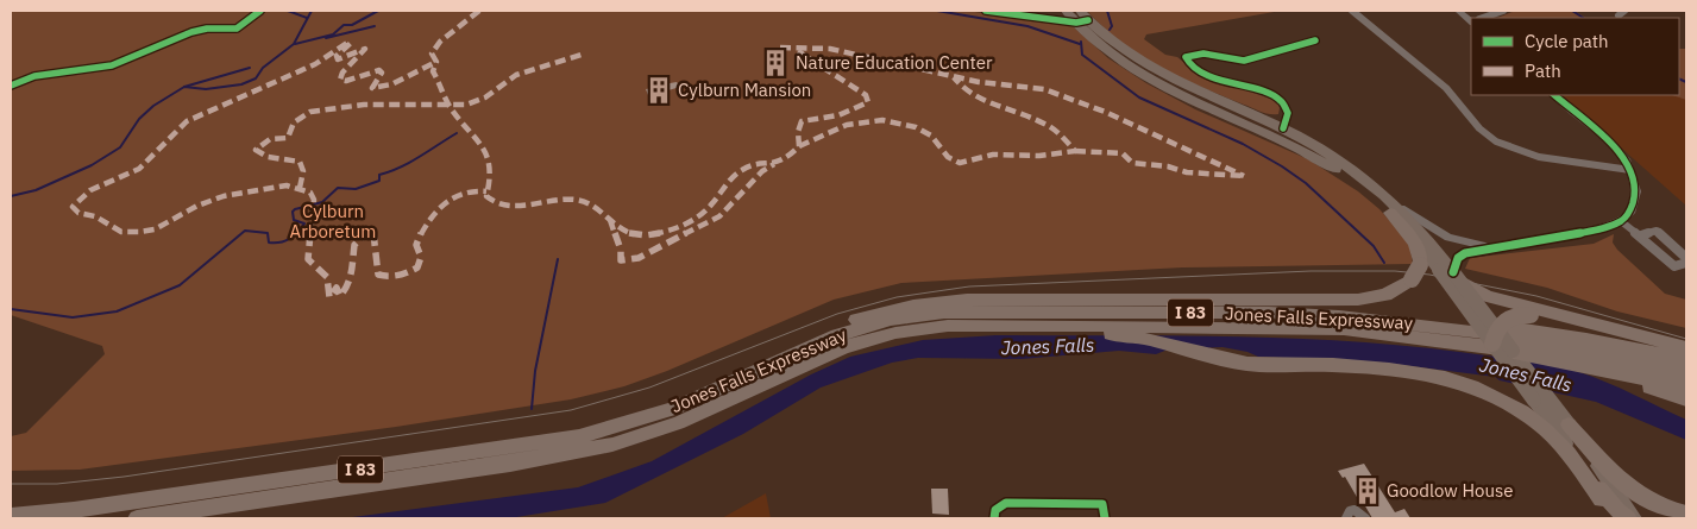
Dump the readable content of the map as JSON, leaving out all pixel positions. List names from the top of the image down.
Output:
{
  "streets": {
    "highway": ["I 83", "Jones Falls Expressway"]
  },
  "water": ["Jones Falls"],
  "parks": ["Cylburn Arboretum"],
  "places": {
    "building": ["Nature Education Center", "Cylburn Mansion", "Goodlow House"]
  },
  "legend": ["Cycle path", "Path"]
}
